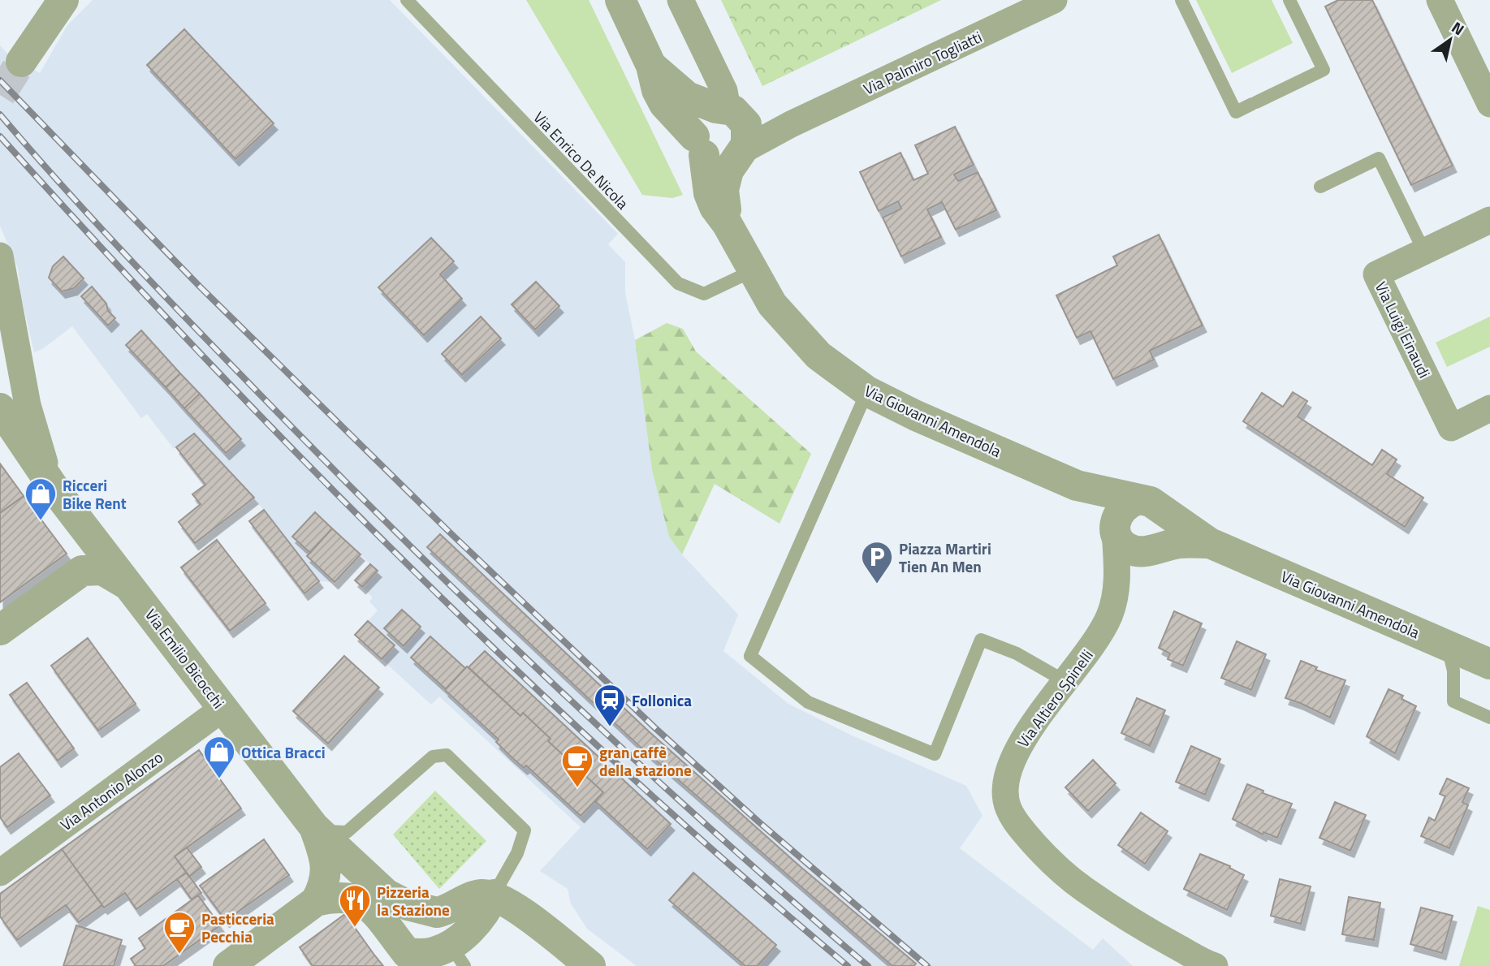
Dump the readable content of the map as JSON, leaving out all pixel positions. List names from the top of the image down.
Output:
{
  "streets": {
    "street": [
      "Via Palmiro Togliatti",
      "Via Luigi Einaudi",
      "Via Giovanni Amendola",
      "Via Emilio Bicocchi",
      "Via Altiero Spinelli",
      "Via Antonio Alonzo"
    ],
    "lane": ["Via Enrico De Nicola"]
  },
  "crossings": [
    ["Via Palmiro Togliatti", "Via Giovanni Amendola"],
    ["Via Enrico De Nicola", "Via Giovanni Amendola"],
    ["Via Giovanni Amendola", "Via Altiero Spinelli"],
    ["Via Emilio Bicocchi", "Via Antonio Alonzo"]
  ],
  "places": {
    "shop": ["Ricceri Bike Rent", "Ottica Bracci"],
    "parking": ["Piazza Martiri Tien An Men"],
    "station": ["Follonica"],
    "cafe": ["gran caffè della stazione", "Pasticceria Pecchia"],
    "restaurant": ["Pizzeria la Stazione"]
  },
  "north": "top right"
}
